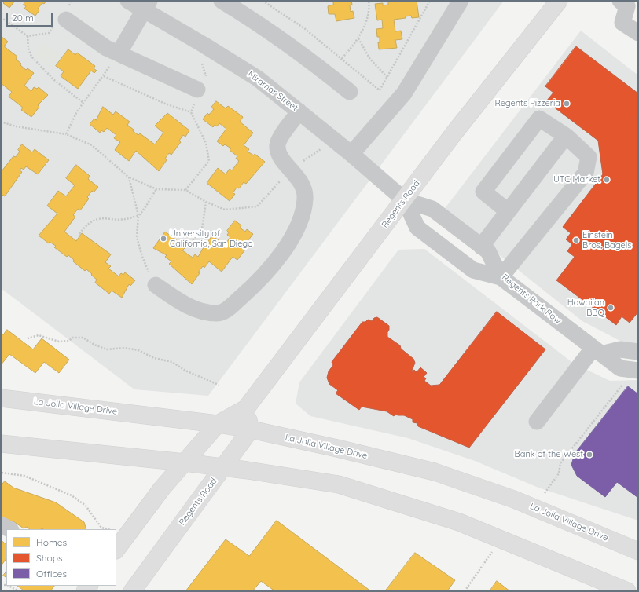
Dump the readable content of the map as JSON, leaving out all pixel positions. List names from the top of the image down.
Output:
{
  "streets": {
    "main road": ["Regents Road", "La Jolla Village Drive"],
    "street": ["Miramar Street", "Regents Park Row"]
  },
  "crossings": [
    ["Miramar Street", "Regents Road"],
    ["Miramar Street", "Regents Park Row"],
    ["Regents Road", "Regents Park Row"],
    ["Regents Road", "La Jolla Village Drive"]
  ],
  "places": [
    "Regents Pizzeria",
    "UTC Market",
    "University of California, San Diego",
    "Einstein Bros. Bagels",
    "Hawaiian BBQ",
    "Bank of the West"
  ],
  "legend": ["Homes", "Shops", "Offices"],
  "scale_bar": "20 m"
}
